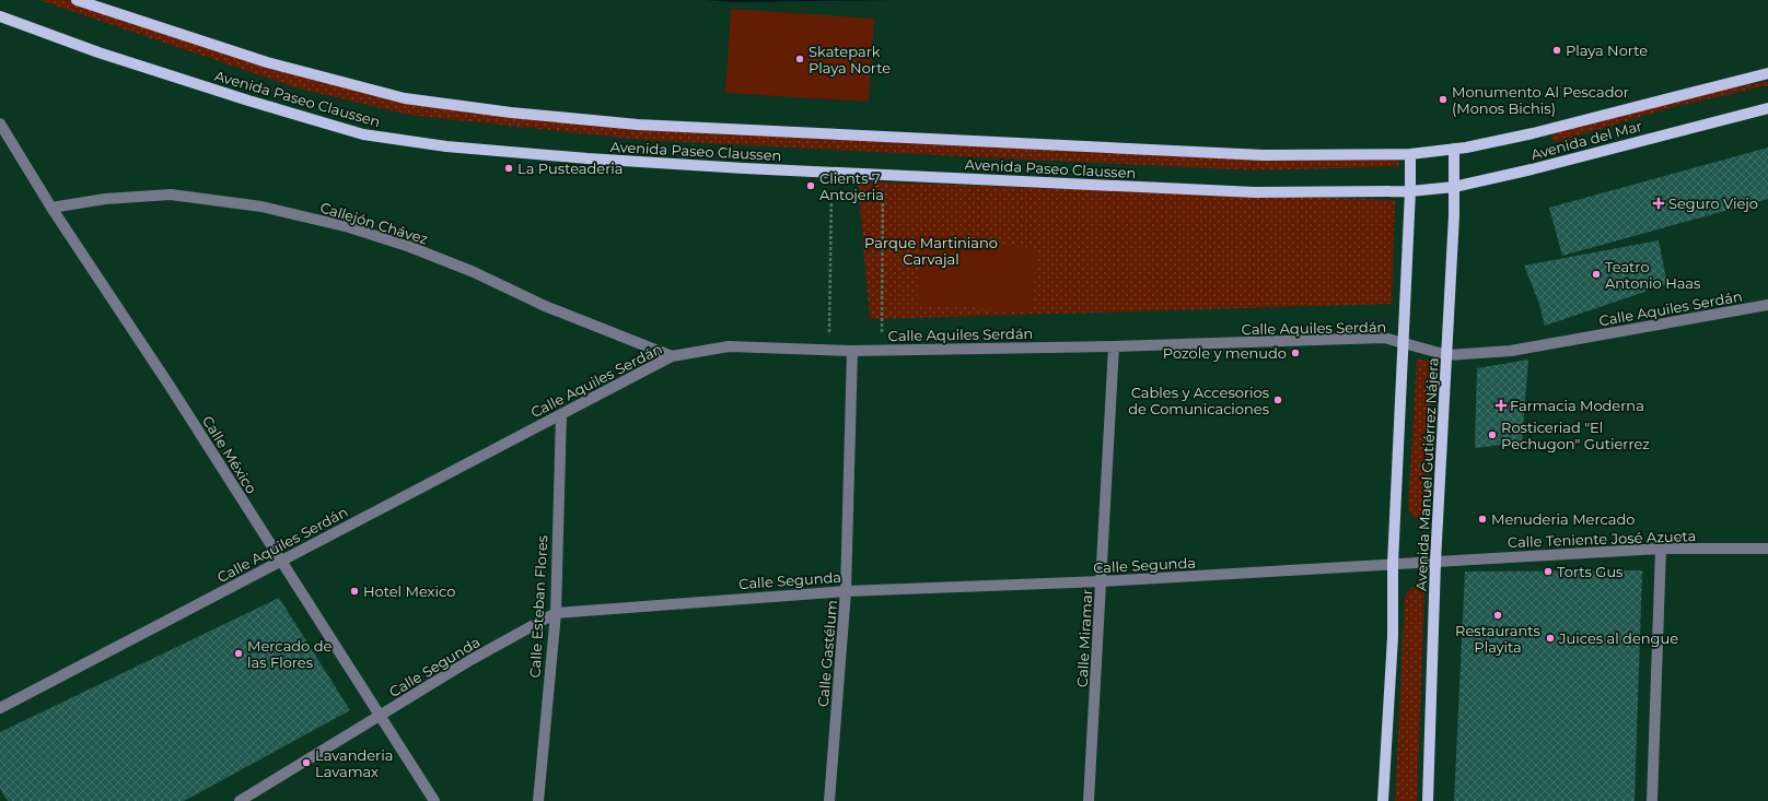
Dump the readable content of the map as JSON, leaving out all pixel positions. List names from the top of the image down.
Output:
{
  "streets": {
    "main road": ["Avenida Paseo Claussen", "Avenida del Mar", "Avenida Manuel Gutiérrez Nájera"],
    "street": [
      "Callejón Chávez",
      "Calle Aquiles Serdán",
      "Calle México",
      "Calle Teniente José Azueta",
      "Calle Segunda",
      "Calle Esteban Flores",
      "Calle Miramar",
      "Calle Gastélum"
    ]
  },
  "crossings": [
    ["Avenida Paseo Claussen", "Avenida del Mar"],
    ["Avenida Paseo Claussen", "Avenida Manuel Gutiérrez Nájera"],
    ["Avenida del Mar", "Avenida Manuel Gutiérrez Nájera"],
    ["Callejón Chávez", "Calle Aquiles Serdán"],
    ["Callejón Chávez", "Calle México"],
    ["Calle Aquiles Serdán", "Calle México"],
    ["Calle Aquiles Serdán", "Avenida Manuel Gutiérrez Nájera"],
    ["Calle Aquiles Serdán", "Calle Esteban Flores"],
    ["Calle Aquiles Serdán", "Calle Miramar"],
    ["Calle Aquiles Serdán", "Calle Gastélum"],
    ["Calle México", "Calle Segunda"],
    ["Avenida Manuel Gutiérrez Nájera", "Calle Teniente José Azueta"],
    ["Avenida Manuel Gutiérrez Nájera", "Calle Segunda"],
    ["Calle Teniente José Azueta", "Calle Segunda"],
    ["Calle Segunda", "Calle Esteban Flores"],
    ["Calle Segunda", "Calle Miramar"],
    ["Calle Segunda", "Calle Gastélum"]
  ],
  "parks": ["Parque Martiniano Carvajal"],
  "places": {
    "other": [
      "Playa Norte",
      "Skatepark Playa Norte",
      "Monumento Al Pescador (Monos Bichis)",
      "La Pusteaderia",
      "Clients 7 Antojeria",
      "Teatro Antonio Haas",
      "Pozole y menudo",
      "Cables y Accesorios de Comunicaciones",
      "Rosticeriad \"El Pechugon\" Gutierrez",
      "Menuderia Mercado",
      "Torts Gus",
      "Hotel Mexico",
      "Restaurants Playita",
      "Juices al dengue",
      "Mercado de las Flores",
      "Lavanderia Lavamax"
    ],
    "health": ["Seguro Viejo", "Farmacia Moderna"]
  }
}
